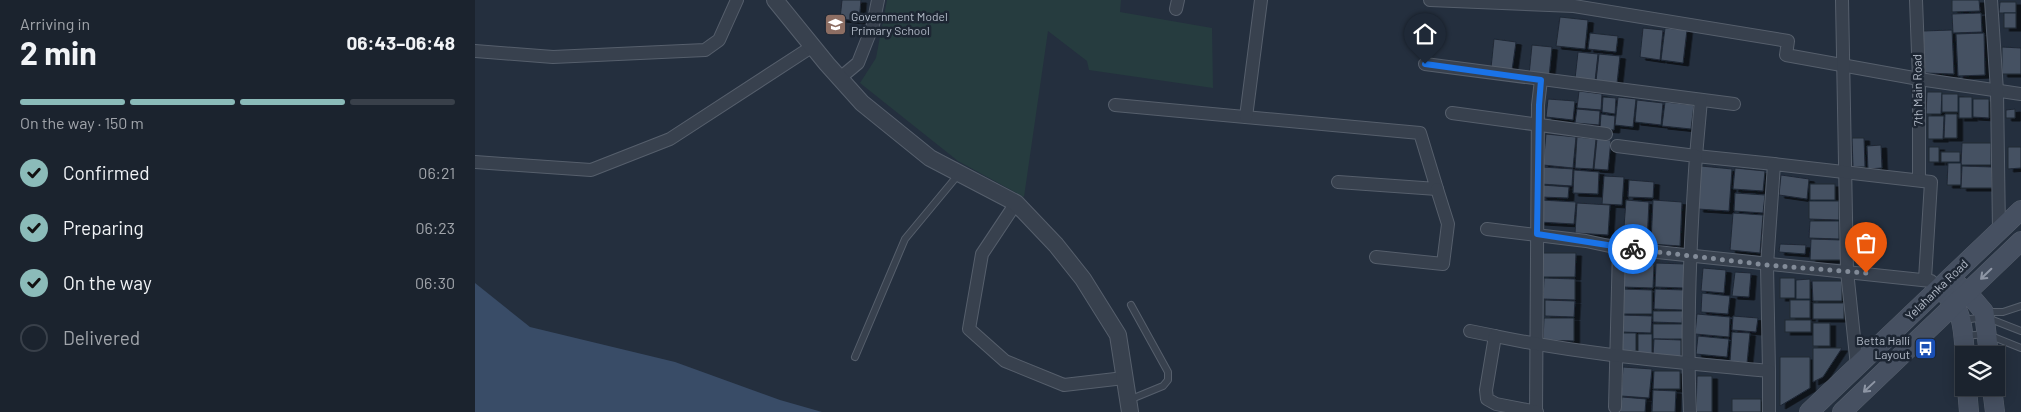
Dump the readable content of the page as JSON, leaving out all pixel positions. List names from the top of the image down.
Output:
{
  "streets": {
    "main road": ["Yelahanka Road"],
    "street": ["7th Main Road"]
  },
  "places": {
    "school or university": ["Government Model Primary School"],
    "bus stop": ["Betta Halli Layout"]
  },
  "page": {
    "heading": ["2 min", "Arriving in", "06:43–06:48"],
    "bar": "On the way · 150 m",
    "list": [
      ["Confirmed", "06:21"],
      ["Preparing", "06:23"],
      ["On the way", "06:30"],
      "Delivered"
    ]
  }
}
